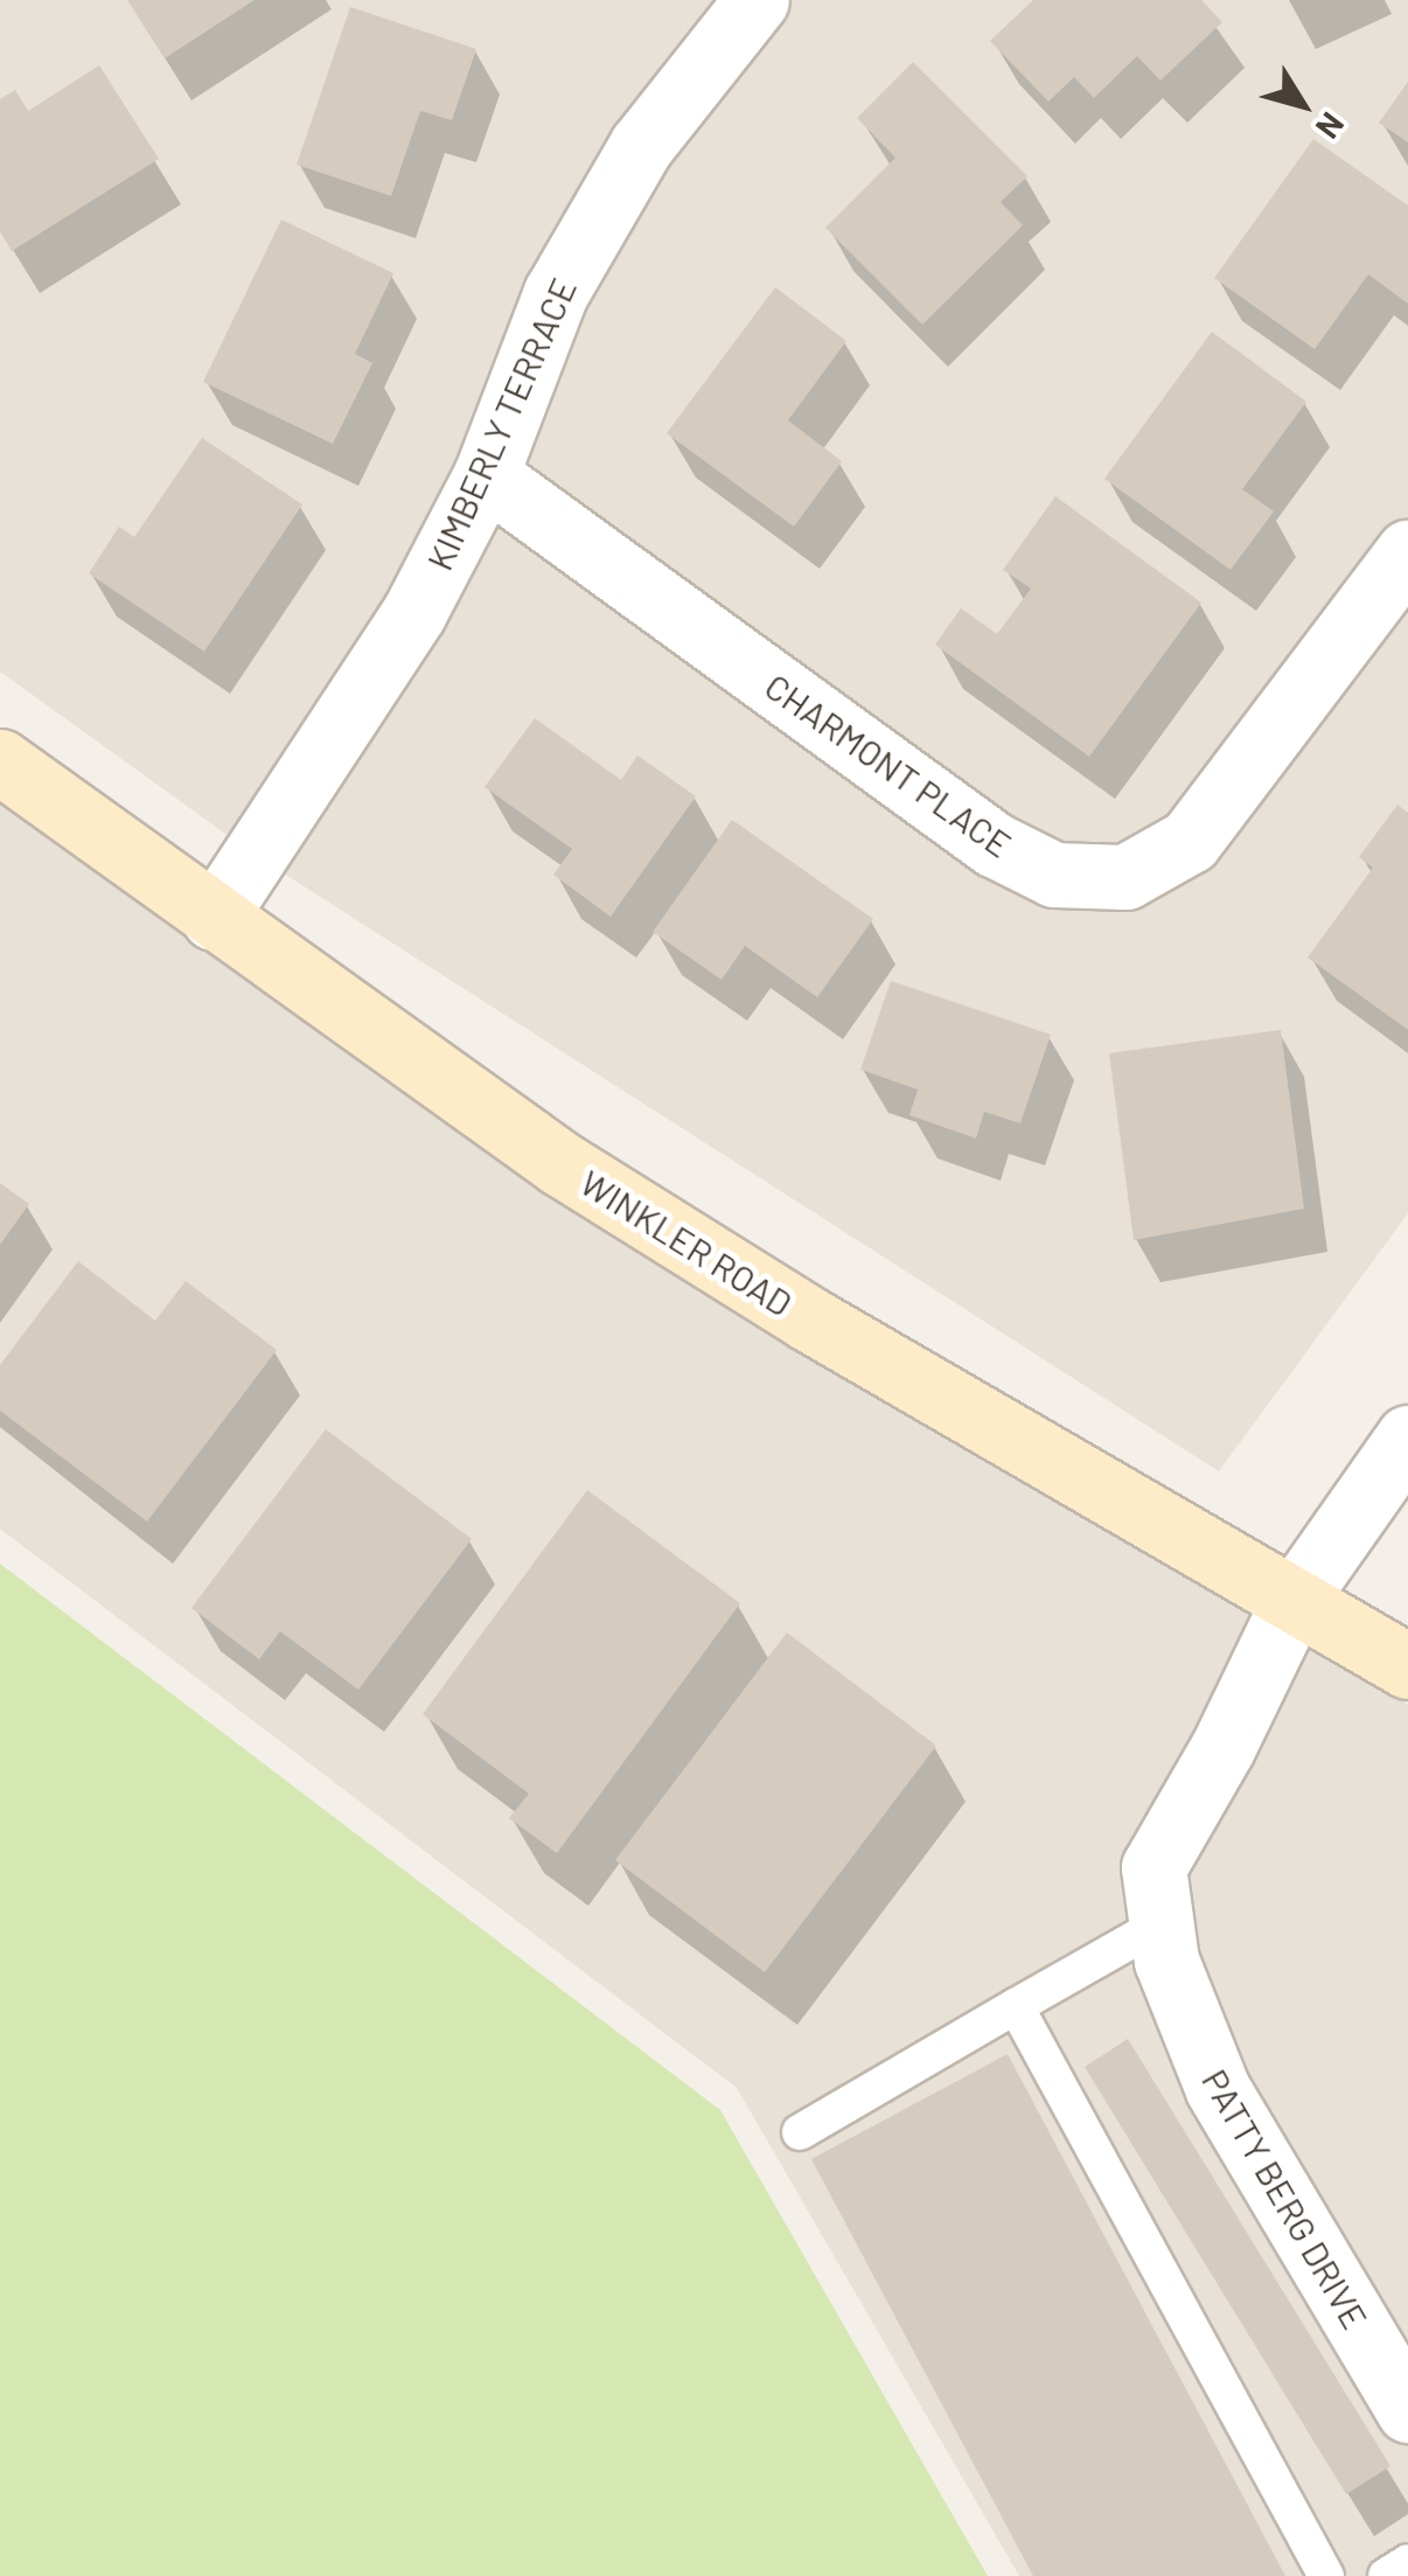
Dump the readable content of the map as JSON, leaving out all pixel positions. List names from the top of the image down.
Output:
{
  "streets": {
    "street": [
      "KIMBERLY TERRACE",
      "CHARMONT PLACE",
      "WINKLER ROAD",
      "PATTY BERG DRIVE"
    ]
  },
  "crossings": [
    ["KIMBERLY TERRACE", "CHARMONT PLACE"],
    ["KIMBERLY TERRACE", "WINKLER ROAD"],
    ["WINKLER ROAD", "PATTY BERG DRIVE"]
  ],
  "north": "bottom right"
}
